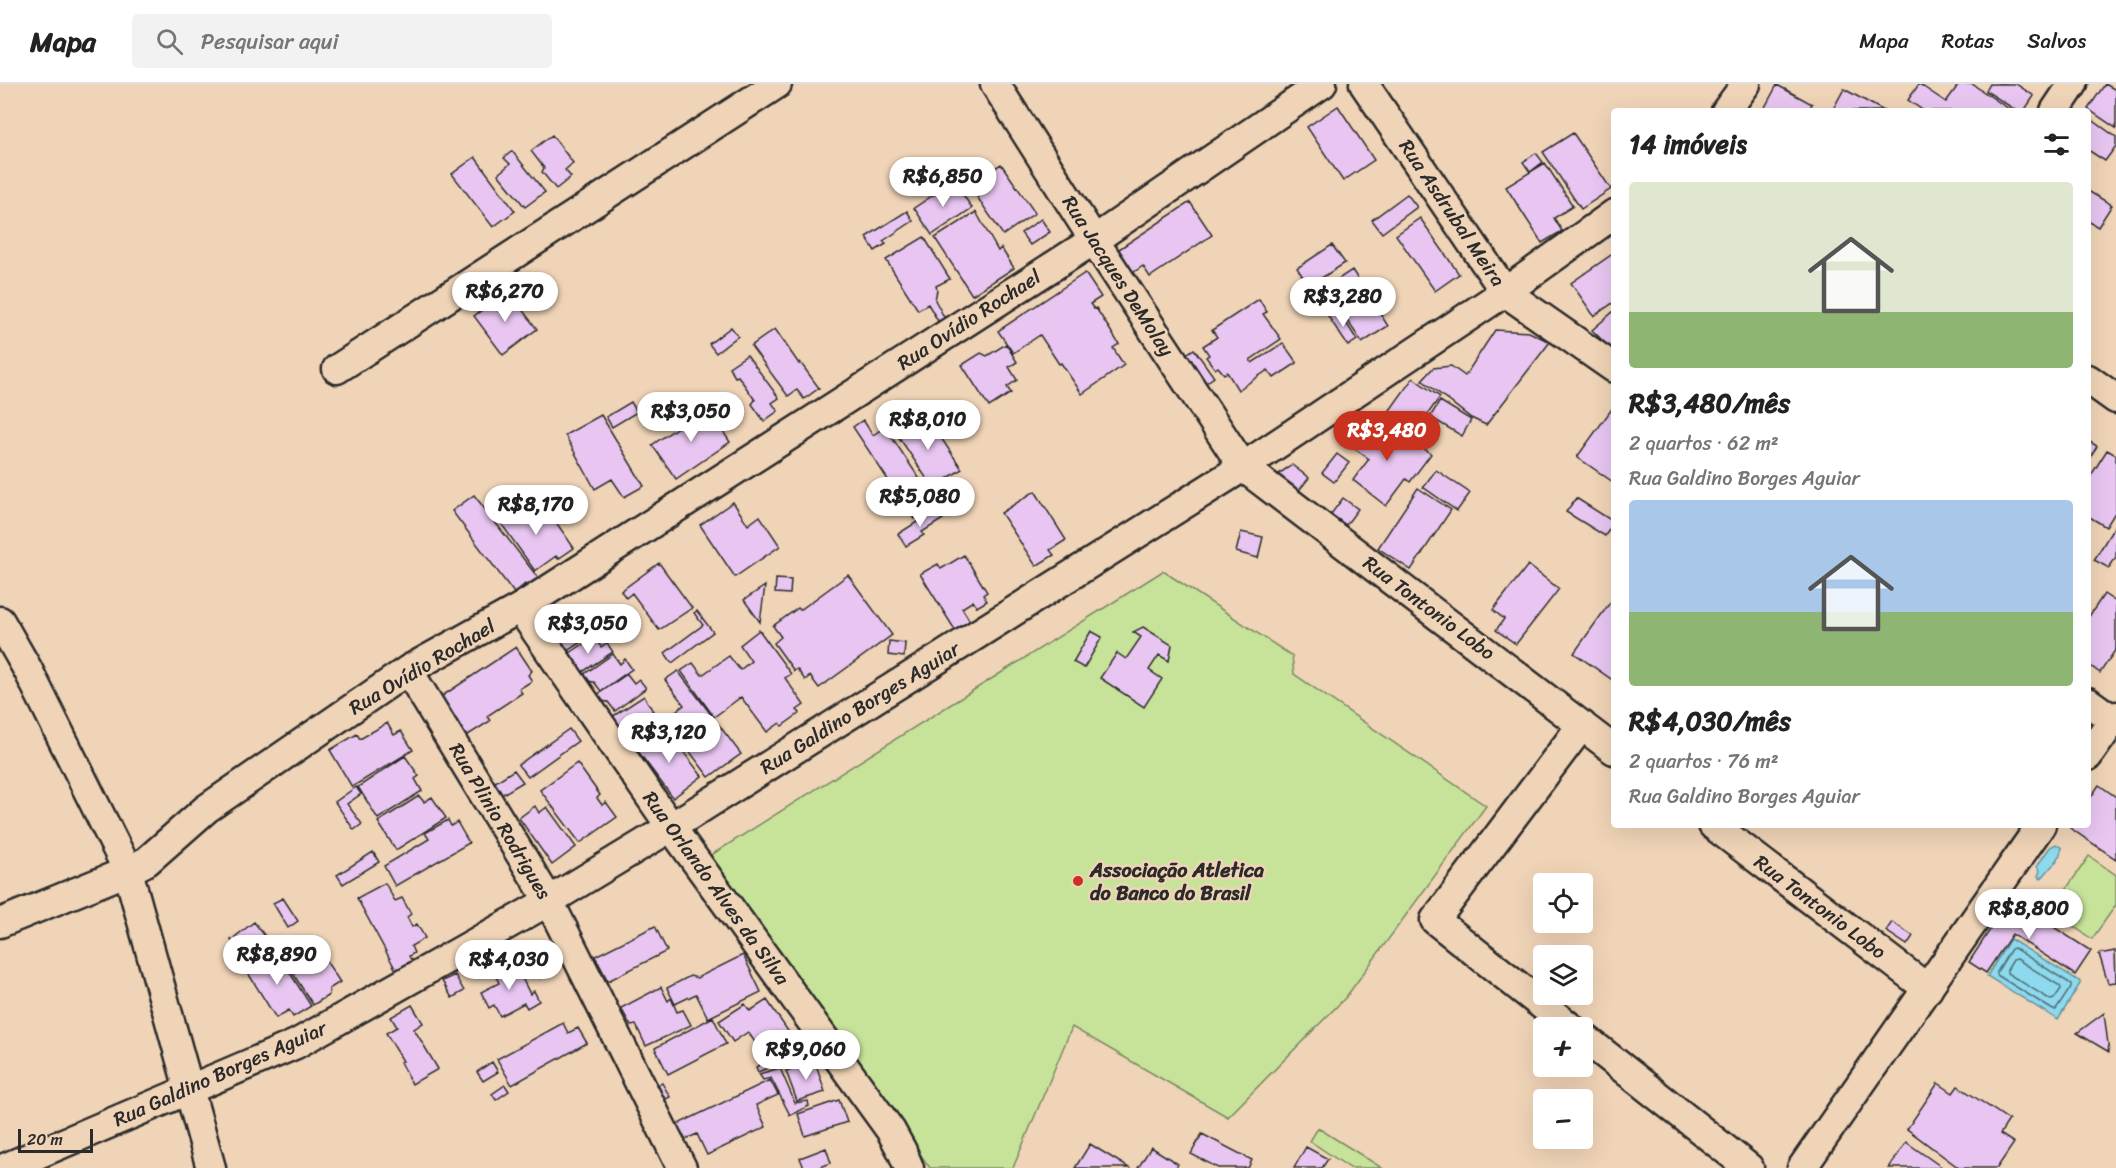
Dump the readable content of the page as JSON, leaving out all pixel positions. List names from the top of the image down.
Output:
{
  "streets": {
    "street": [
      "Rua Asdrubal Meira",
      "Rua Jacques DeMolay",
      "Rua Ovídio Rochael",
      "Rua Tontonio Lobo",
      "Rua Galdino Borges Aguiar",
      "Rua Plinio Rodrigues",
      "Rua Orlando Alves da Silva"
    ]
  },
  "crossings": [
    ["Rua Asdrubal Meira", "Rua Galdino Borges Aguiar"],
    ["Rua Jacques DeMolay", "Rua Ovídio Rochael"],
    ["Rua Jacques DeMolay", "Rua Tontonio Lobo"],
    ["Rua Jacques DeMolay", "Rua Galdino Borges Aguiar"],
    ["Rua Ovídio Rochael", "Rua Plinio Rodrigues"],
    ["Rua Ovídio Rochael", "Rua Orlando Alves da Silva"],
    ["Rua Tontonio Lobo", "Rua Galdino Borges Aguiar"],
    ["Rua Galdino Borges Aguiar", "Rua Plinio Rodrigues"],
    ["Rua Galdino Borges Aguiar", "Rua Orlando Alves da Silva"]
  ],
  "places": ["Associação Atletica do Banco do Brasil"],
  "scale_bar": "20 m",
  "page": {
    "header": "Mapa",
    "search": "Pesquisar aqui",
    "nav": ["Mapa", "Rotas", "Salvos"],
    "heading": "14 imóveis",
    "price": [
      "R$6,850",
      "R$6,270",
      "R$3,280",
      "R$3,050",
      "R$8,010",
      "R$3,480",
      "R$5,080",
      "R$8,170",
      "R$3,050",
      "R$3,120",
      "R$8,800",
      "R$8,890",
      "R$4,030",
      "R$9,060"
    ],
    "list": [
      {
        "name": "R$3,480/mês",
        "note": "2 quartos · 62 m² · Rua Galdino Borges Aguiar"
      },
      {
        "name": "R$4,030/mês",
        "note": "2 quartos · 76 m² · Rua Galdino Borges Aguiar"
      }
    ],
    "map_buttons": ["+", "−"],
    "scale": "20 m"
  }
}
